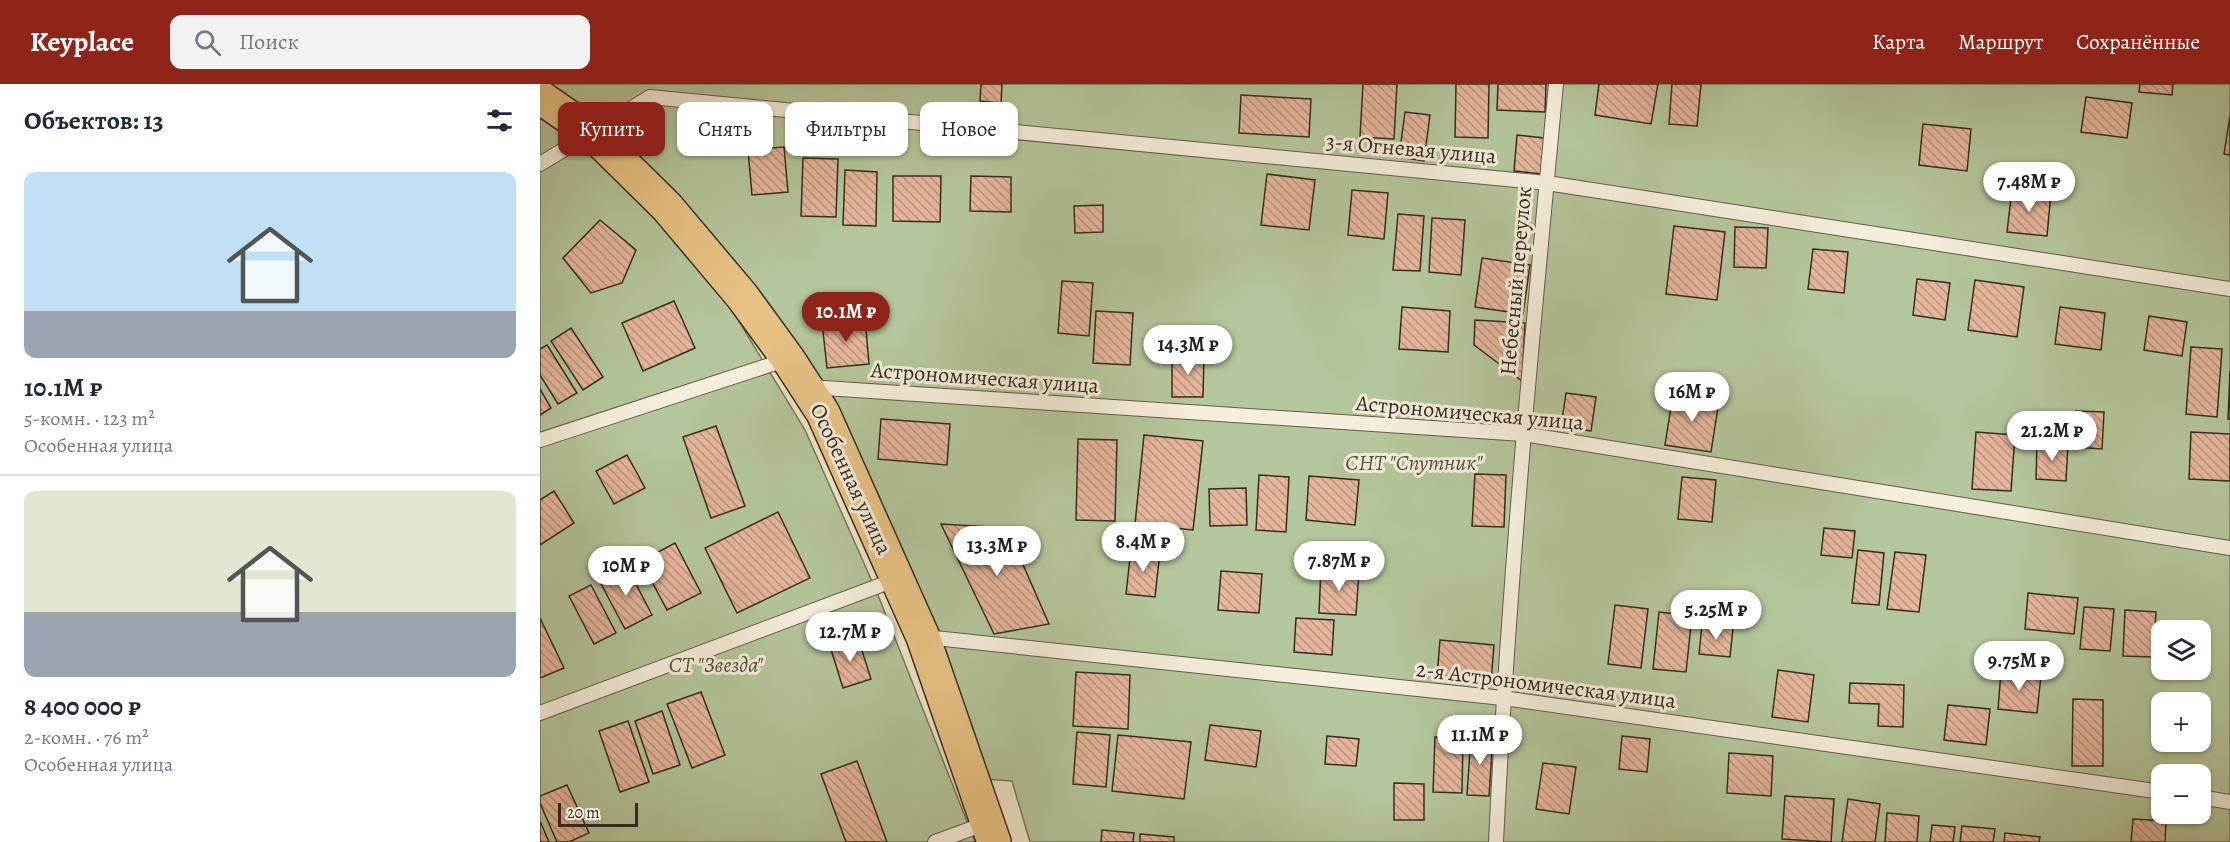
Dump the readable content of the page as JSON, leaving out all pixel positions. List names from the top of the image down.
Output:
{
  "streets": {
    "main road": ["Особенная улица"],
    "lane": [
      "3-я Огневая улица",
      "Небесный переулок",
      "Астрономическая улица",
      "2-я Астрономическая улица"
    ]
  },
  "crossings": [
    ["3-я Огневая улица", "Небесный переулок"],
    ["Небесный переулок", "Астрономическая улица"],
    ["Небесный переулок", "2-я Астрономическая улица"],
    ["Астрономическая улица", "Особенная улица"],
    ["Особенная улица", "2-я Астрономическая улица"]
  ],
  "parks": ["СНТ \"Спутник\"", "СТ \"Звезда\""],
  "scale_bar": "20 m",
  "page": {
    "header": "Keyplace",
    "search": "Поиск",
    "nav": ["Карта", "Маршрут", "Сохранённые"],
    "heading": "Объектов: 13",
    "chip": [
      "Купить",
      "Снять",
      "Фильтры",
      "Новое"
    ],
    "list": [
      {
        "name": "10.1M ₽",
        "note": "5-комн. · 123 m² · Особенная улица"
      },
      {
        "name": "8 400 000 ₽",
        "note": "2-комн. · 76 m² · Особенная улица"
      }
    ],
    "price": [
      "7.48M ₽",
      "10.1M ₽",
      "14.3M ₽",
      "16M ₽",
      "21.2M ₽",
      "8.4M ₽",
      "13.3M ₽",
      "7.87M ₽",
      "10M ₽",
      "5.25M ₽",
      "12.7M ₽",
      "9.75M ₽",
      "11.1M ₽"
    ],
    "map_buttons": ["+", "−"],
    "scale": "20 m"
  }
}
